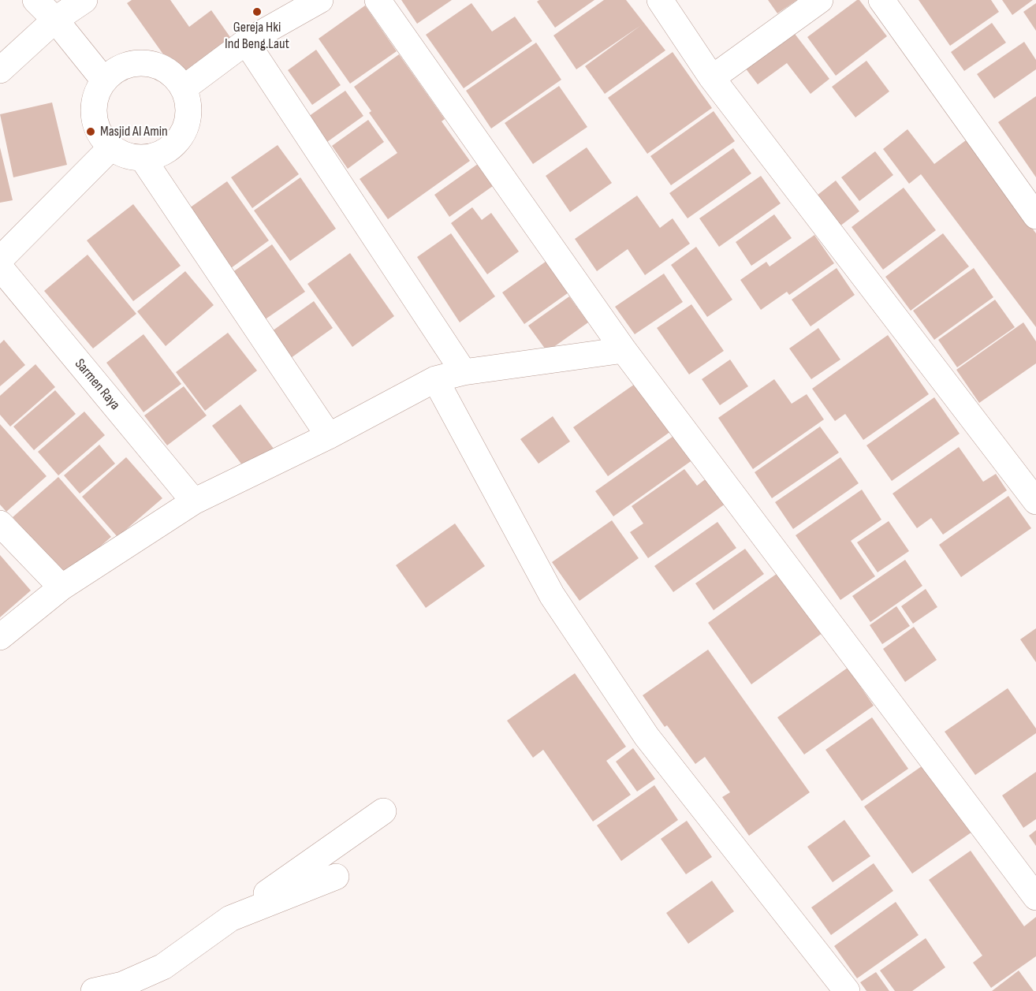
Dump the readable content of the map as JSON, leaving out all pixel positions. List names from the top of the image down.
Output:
{
  "streets": {
    "street": ["Sarmen Raya"]
  },
  "places": ["Gereja Hki Ind Beng.Laut", "Masjid Al Amin"]
}
